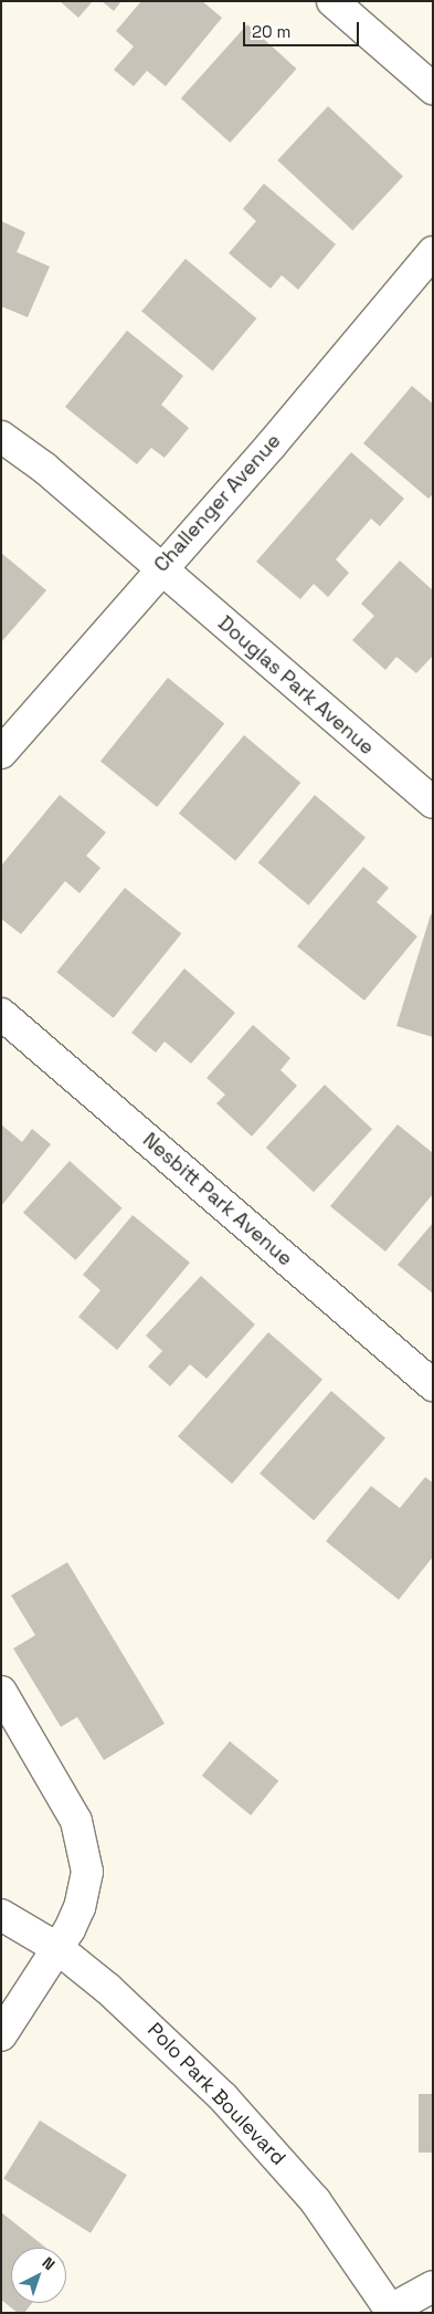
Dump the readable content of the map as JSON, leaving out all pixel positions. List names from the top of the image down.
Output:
{
  "streets": {
    "street": [
      "Challenger Avenue",
      "Douglas Park Avenue",
      "Nesbitt Park Avenue",
      "Polo Park Boulevard"
    ]
  },
  "crossings": [
    ["Challenger Avenue", "Douglas Park Avenue"]
  ],
  "scale_bar": "20 m",
  "north": "top right"
}
